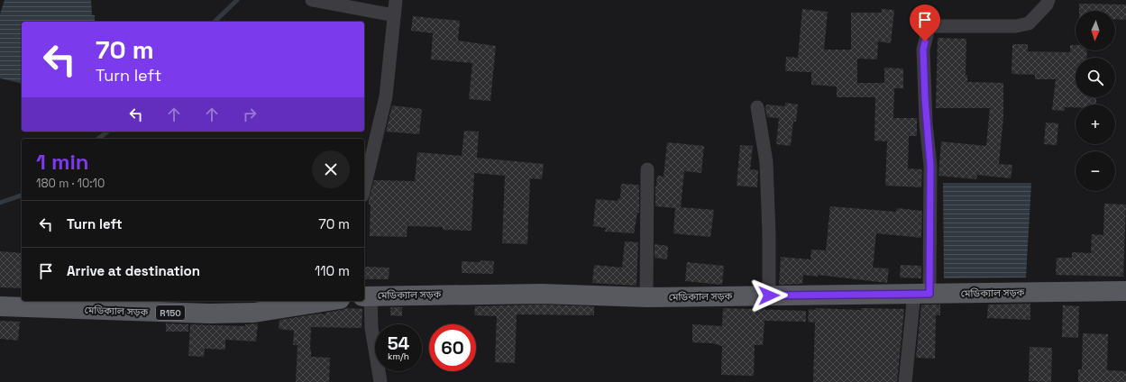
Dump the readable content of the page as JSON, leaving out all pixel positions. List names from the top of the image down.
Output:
{
  "streets": {
    "main road": ["মেডিক্যাল সড়ক", "R150"]
  },
  "north": "bottom",
  "page": {
    "map_buttons": ["+", "−"],
    "turn": ["70 m", "Turn left"],
    "heading": ["1 min", "180 m · 10:10"],
    "list": [
      {
        "name": "Turn left",
        "value": "70 m"
      },
      {
        "name": "Arrive at destination",
        "value": "110 m"
      }
    ],
    "speed": "54 km/h",
    "limit": "60"
  }
}
